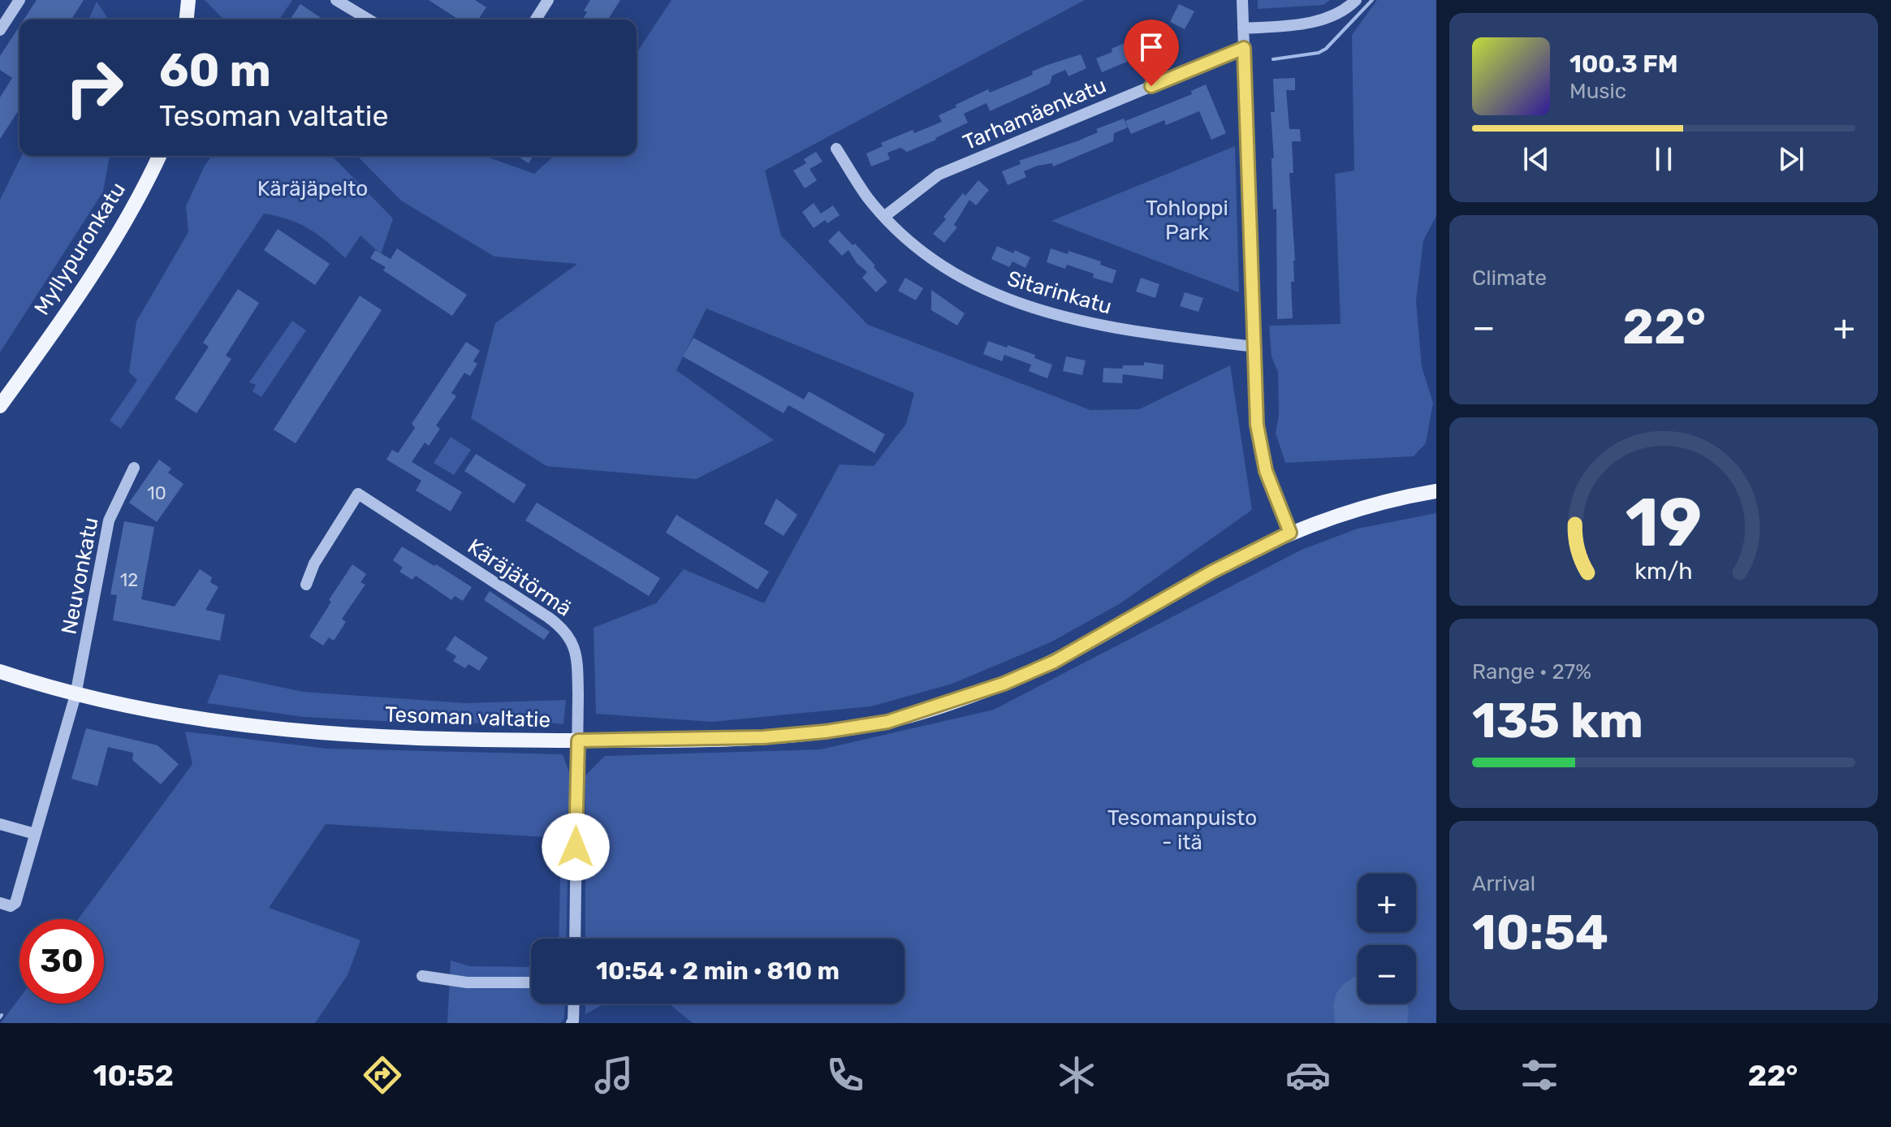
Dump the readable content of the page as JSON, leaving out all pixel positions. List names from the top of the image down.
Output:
{
  "streets": {
    "main road": ["Myllypuronkatu", "Tesoman valtatie"],
    "street": [
      "Tarhamäenkatu",
      "Sitarinkatu",
      "Neuvonkatu",
      "Käräjätörmä"
    ]
  },
  "crossings": [
    ["Tarhamäenkatu", "Sitarinkatu"],
    ["Neuvonkatu", "Tesoman valtatie"],
    ["Käräjätörmä", "Tesoman valtatie"]
  ],
  "parks": ["Käräjäpelto", "Tohloppi Park", "Tesomanpuisto - itä"],
  "house_numbers": ["10", "12"],
  "page": {
    "turn": ["60 m", "Tesoman valtatie"],
    "song": ["100.3 FM", "Music"],
    "tile": [
      "Climate",
      ["Range · 27%", "135 km"],
      ["Arrival", "10:54"]
    ],
    "heat": ["−", "22°", "+"],
    "map_buttons": ["+", "−"],
    "limit": "30",
    "trip": "10:54 · 2 min · 810 m",
    "tabs": ["10:52", "22°"],
    "gauge": ["19", "km/h"]
  }
}
